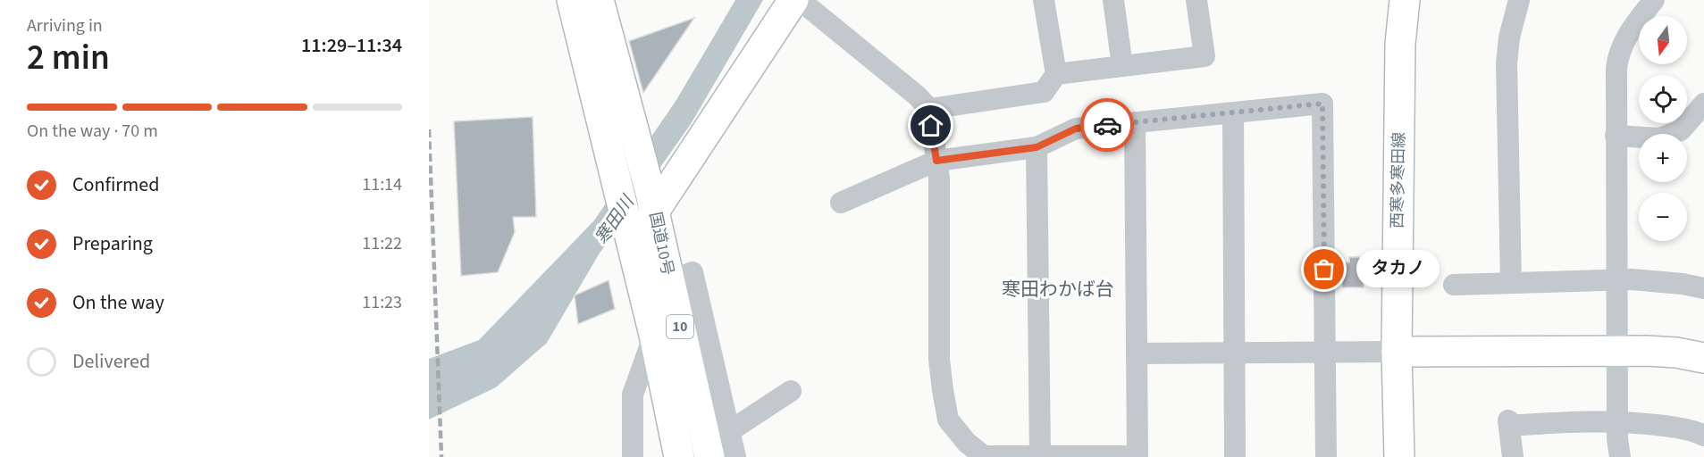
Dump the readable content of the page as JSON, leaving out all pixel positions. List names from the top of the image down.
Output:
{
  "streets": {
    "main road": ["西寒多寒田線", "国道10号", "10"]
  },
  "districts": ["寒田わかば台"],
  "water": ["寒田川"],
  "places": ["タカノ"],
  "north": "bottom",
  "page": {
    "heading": ["2 min", "Arriving in", "11:29–11:34"],
    "map_buttons": ["+", "−"],
    "bar": "On the way · 70 m",
    "list": [
      ["Confirmed", "11:14"],
      ["Preparing", "11:22"],
      ["On the way", "11:23"],
      "Delivered"
    ],
    "bubble": "タカノ"
  }
}
